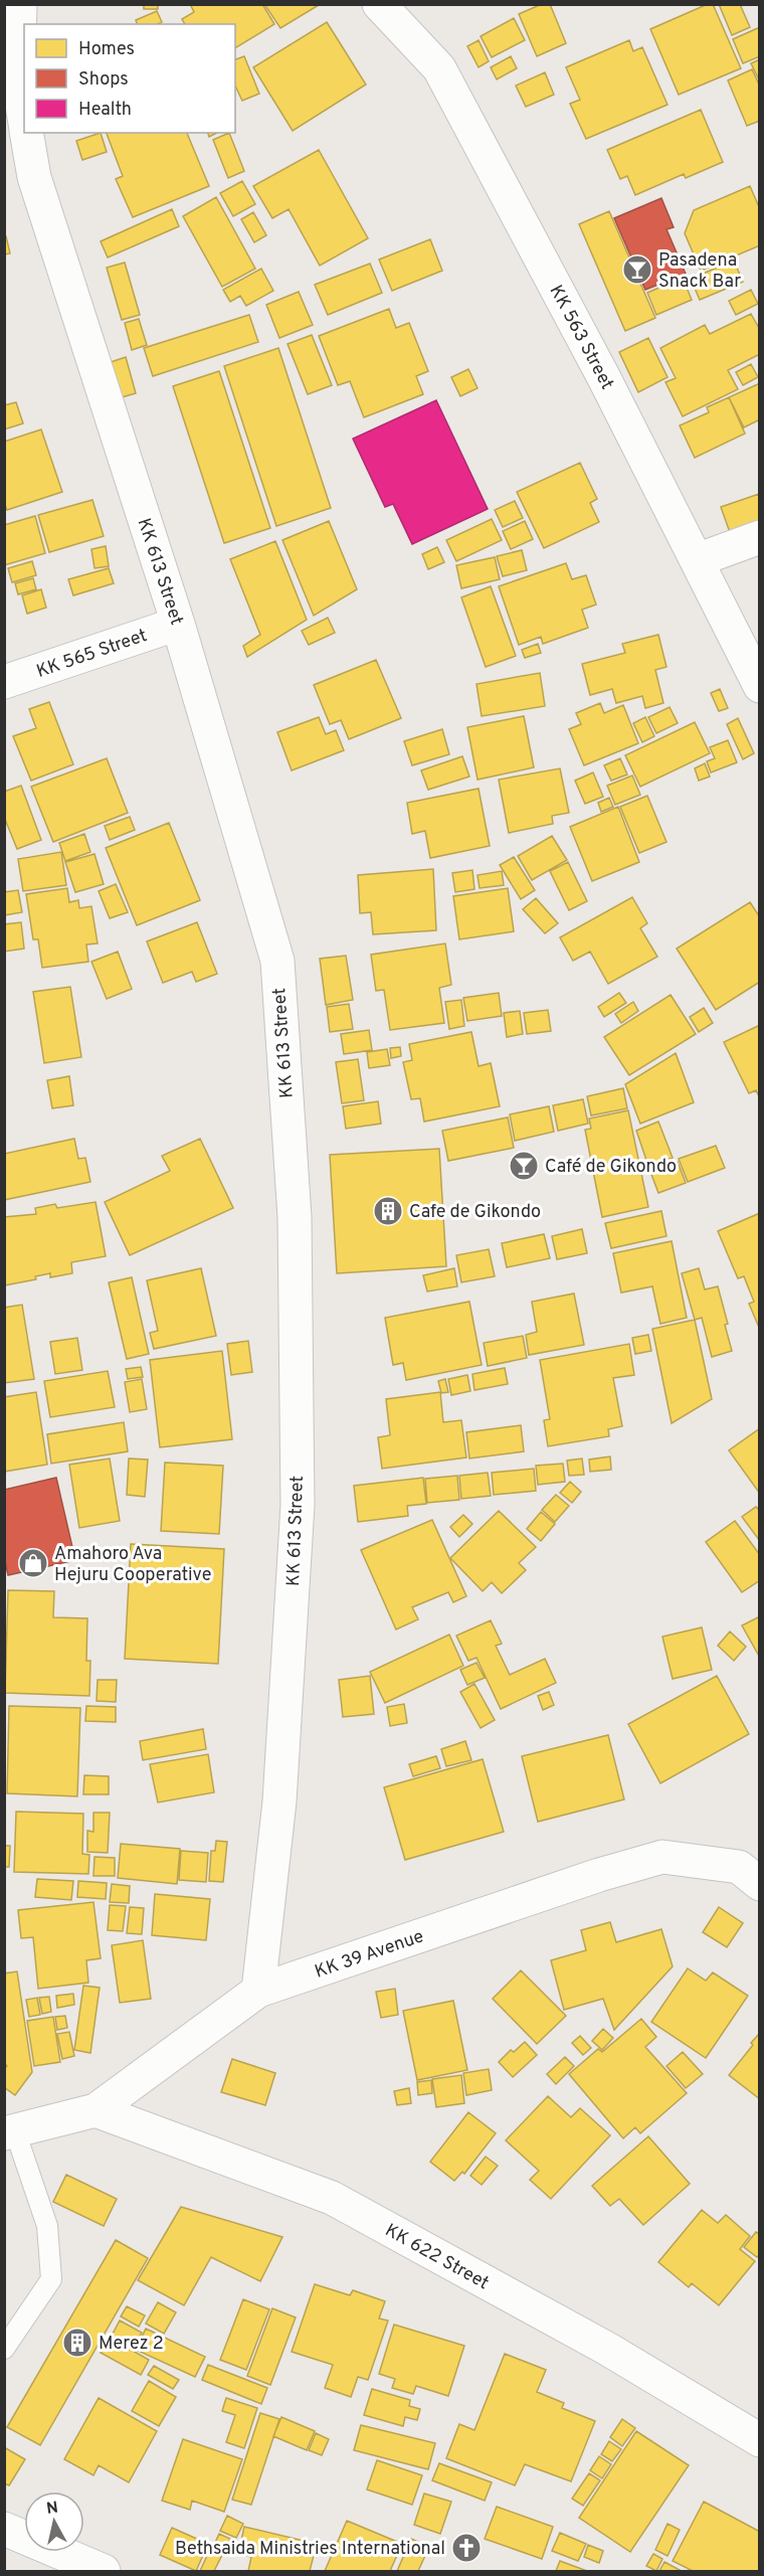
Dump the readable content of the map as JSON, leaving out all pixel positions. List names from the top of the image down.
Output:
{
  "streets": {
    "street": [
      "KK 563 Street",
      "KK 613 Street",
      "KK 565 Street",
      "KK 39 Avenue",
      "KK 622 Street"
    ]
  },
  "crossings": [
    ["KK 613 Street", "KK 565 Street"],
    ["KK 613 Street", "KK 39 Avenue"],
    ["KK 39 Avenue", "KK 622 Street"]
  ],
  "places": {
    "bar": ["Pasadena Snack Bar", "Café de Gikondo"],
    "building": ["Cafe de Gikondo", "Merez 2"],
    "shop": ["Amahoro Ava Hejuru Cooperative"],
    "church": ["Bethsaida Ministries International"]
  },
  "legend": ["Homes", "Shops", "Health"],
  "north": "top"
}
